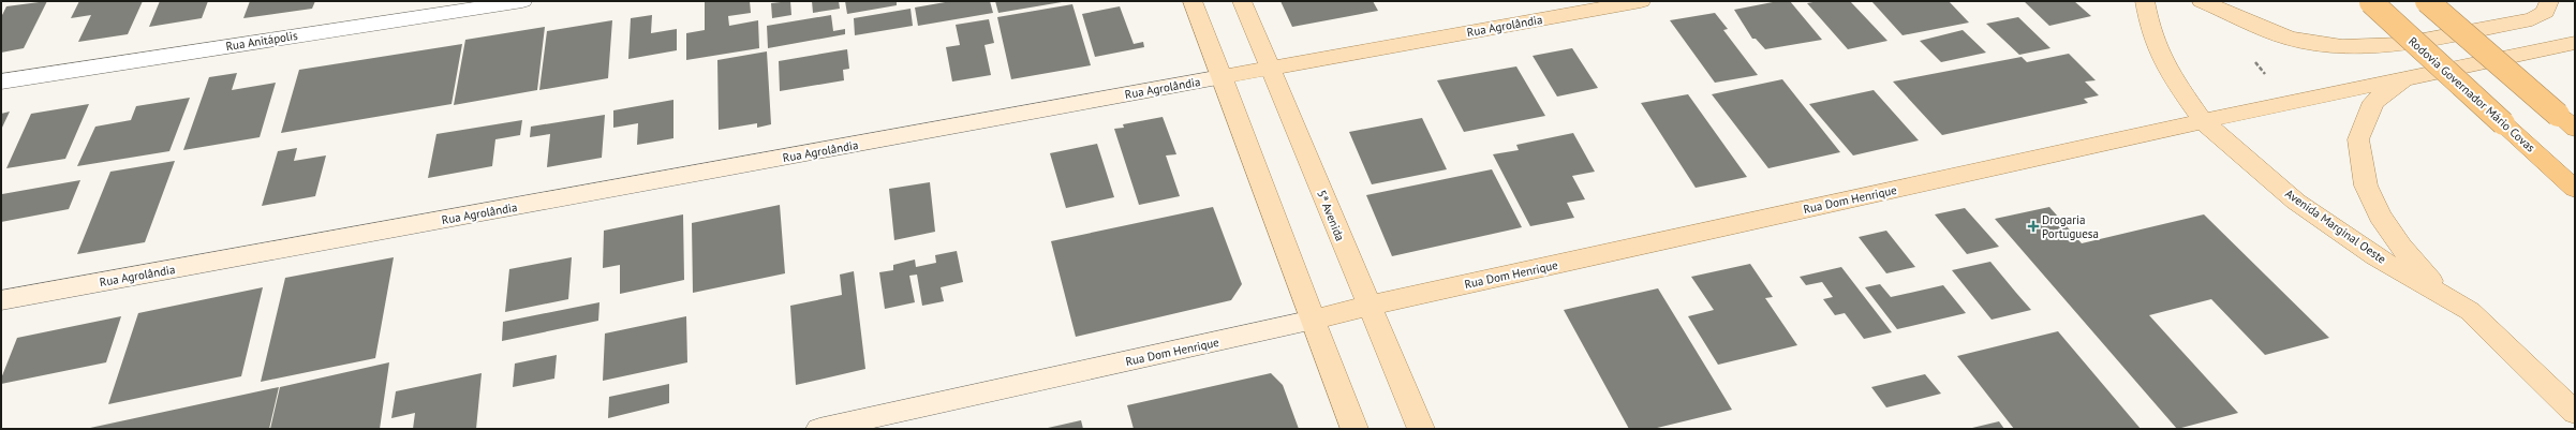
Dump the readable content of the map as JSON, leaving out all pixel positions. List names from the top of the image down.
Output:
{
  "streets": {
    "highway": ["Rodovia Governador Mário Covas"],
    "main road": [
      "Rua Agrolândia",
      "Rua Dom Henrique",
      "5ª Avenida",
      "Avenida Marginal Oeste"
    ],
    "street": ["Rua Anitápolis"]
  },
  "crossings": [
    ["Rua Agrolândia", "5ª Avenida"],
    ["Rua Dom Henrique", "5ª Avenida"],
    ["Rua Dom Henrique", "Avenida Marginal Oeste"]
  ],
  "places": {
    "health": ["Drogaria Portuguesa"]
  }
}
